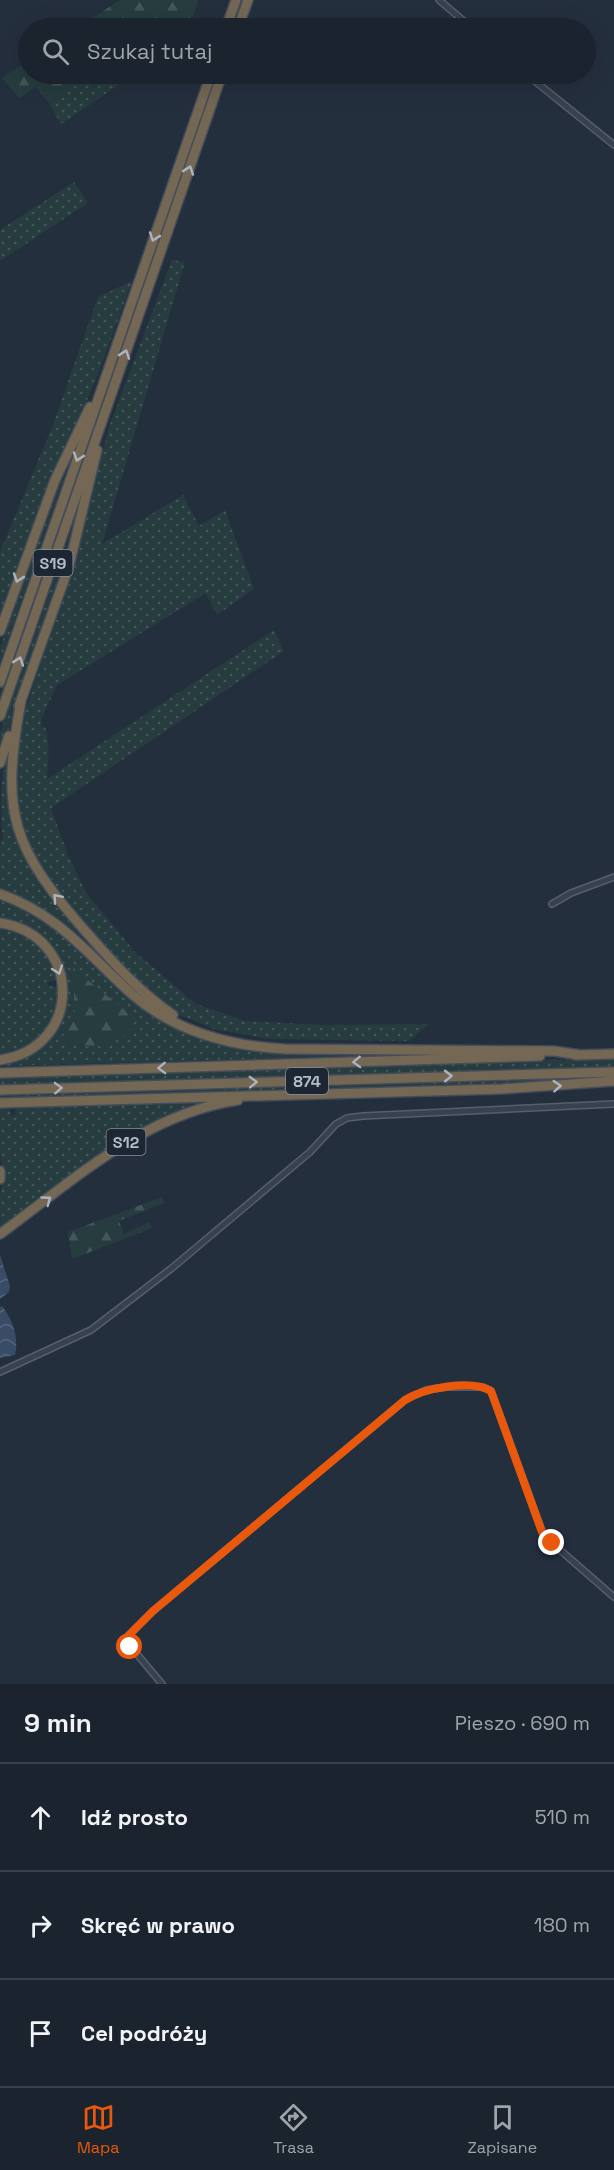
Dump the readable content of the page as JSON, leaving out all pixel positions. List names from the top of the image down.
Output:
{
  "streets": {
    "highway": ["S19", "874", "S12"]
  },
  "page": {
    "search": "Szukaj tutaj",
    "heading": ["9 min", "Pieszo · 690 m"],
    "list": [
      ["Idź prosto", "510 m"],
      ["Skręć w prawo", "180 m"],
      "Cel podróży"
    ],
    "nav": ["Mapa", "Trasa", "Zapisane"]
  }
}
